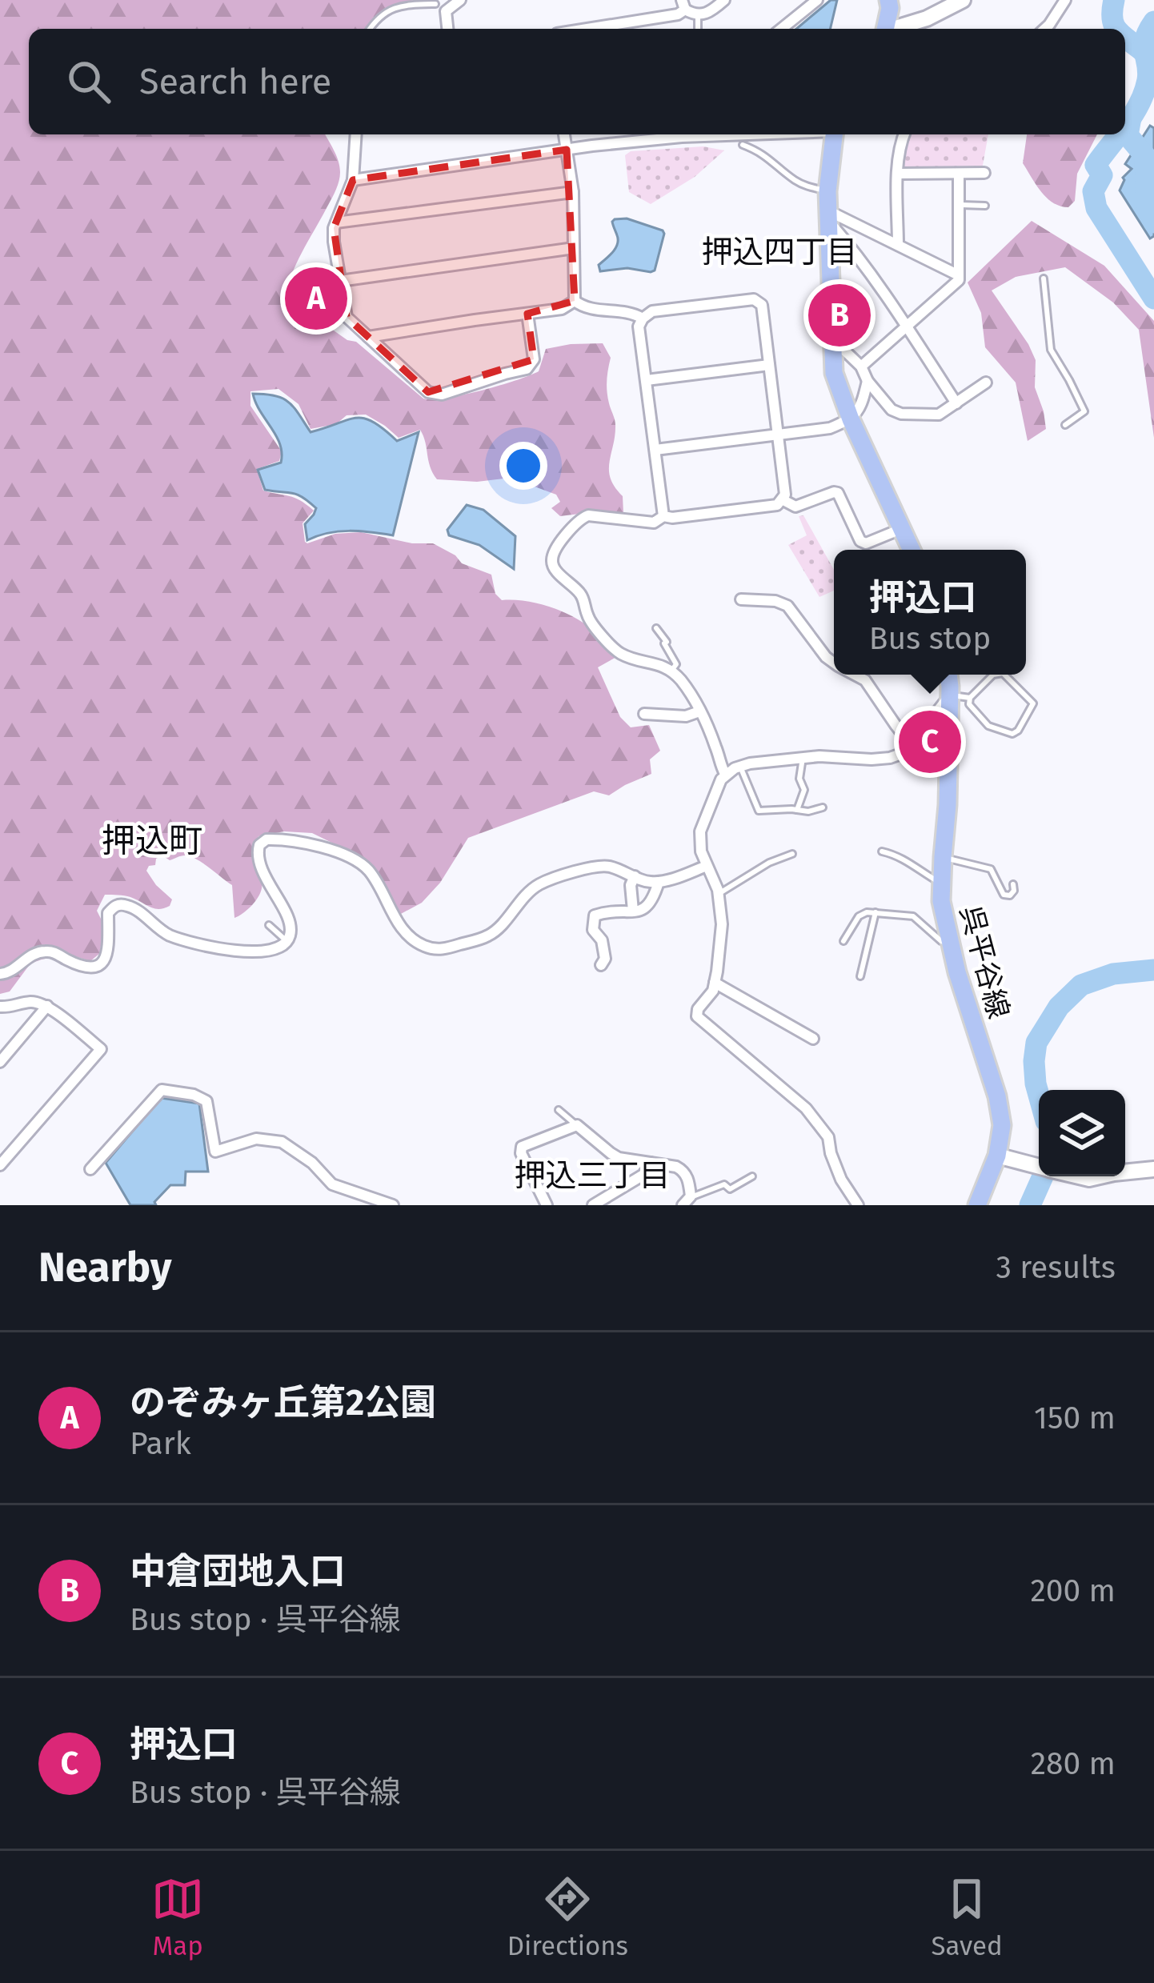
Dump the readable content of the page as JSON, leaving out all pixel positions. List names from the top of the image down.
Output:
{
  "streets": {
    "main road": ["呉平谷線"]
  },
  "districts": ["押込四丁目", "押込町", "押込三丁目"],
  "page": {
    "search": "Search here",
    "pins": ["A", "B", "C"],
    "popup": ["押込口", "Bus stop"],
    "heading": ["Nearby", "3 results"],
    "list": [
      {
        "mark": "A",
        "name": "のぞみヶ丘第2公園",
        "note": "Park",
        "value": "150 m"
      },
      {
        "mark": "B",
        "name": "中倉団地入口",
        "note": "Bus stop · 呉平谷線",
        "value": "200 m"
      },
      {
        "mark": "C",
        "name": "押込口",
        "note": "Bus stop · 呉平谷線",
        "value": "280 m"
      }
    ],
    "nav": ["Map", "Directions", "Saved"]
  }
}
